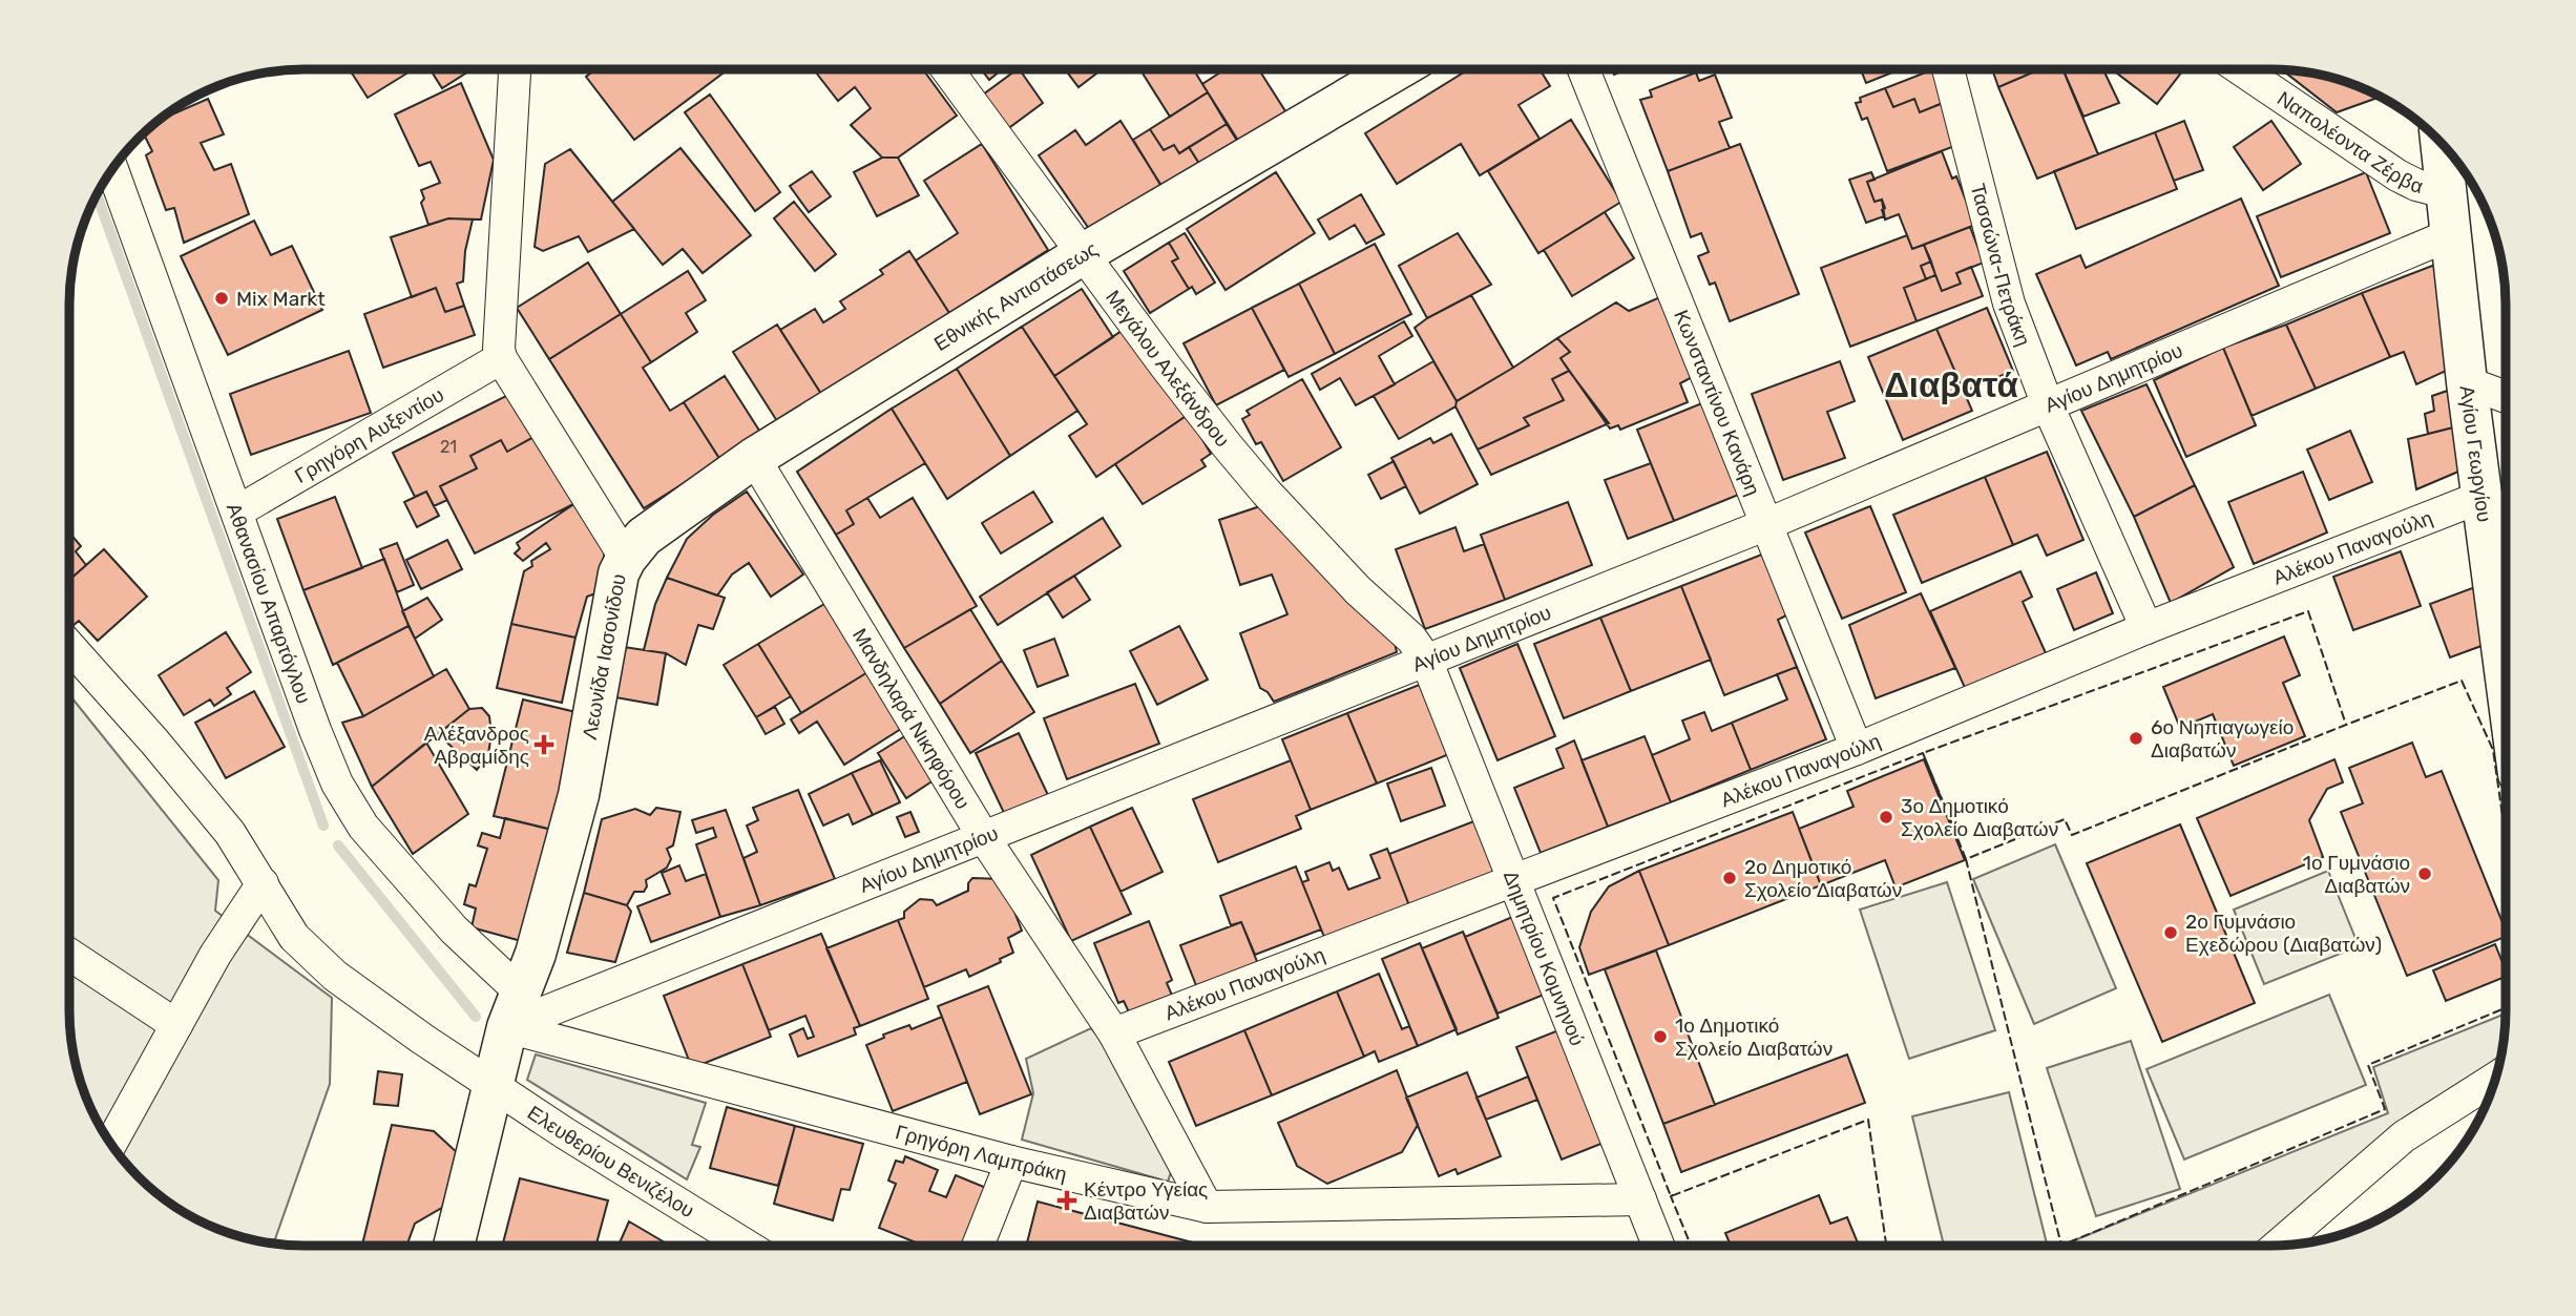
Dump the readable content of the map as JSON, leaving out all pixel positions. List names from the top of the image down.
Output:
{
  "streets": {
    "main road": ["Εθνικής Αντιστάσεως", "Αγίου Γεωργίου", "Λεωνίδα Ιασονίδου"],
    "street": [
      "Ναπολέοντα Ζέρβα",
      "Τασσώνα-Πετράκη",
      "Μεγάλου Αλεξάνδρου",
      "Αγίου Δημητρίου",
      "Κωνσταντίνου Κανάρη",
      "Γρηγόρη Αυξεντίου",
      "Αλέκου Παναγούλη",
      "Αθανασίου Απαρτόγλου",
      "Μανδηλαρά Νικηφόρου",
      "Δημητρίου Κομνηνού",
      "Γρηγόρη Λαμπράκη",
      "Ελευθερίου Βενιζέλου"
    ]
  },
  "crossings": [
    ["Ναπολέοντα Ζέρβα", "Αγίου Γεωργίου"],
    ["Τασσώνα-Πετράκη", "Αγίου Δημητρίου"],
    ["Τασσώνα-Πετράκη", "Αλέκου Παναγούλη"],
    ["Εθνικής Αντιστάσεως", "Μεγάλου Αλεξάνδρου"],
    ["Εθνικής Αντιστάσεως", "Λεωνίδα Ιασονίδου"],
    ["Εθνικής Αντιστάσεως", "Μανδηλαρά Νικηφόρου"],
    ["Μεγάλου Αλεξάνδρου", "Αγίου Δημητρίου"],
    ["Μεγάλου Αλεξάνδρου", "Δημητρίου Κομνηνού"],
    ["Αγίου Δημητρίου", "Κωνσταντίνου Κανάρη"],
    ["Αγίου Δημητρίου", "Αγίου Γεωργίου"],
    ["Αγίου Δημητρίου", "Αθανασίου Απαρτόγλου"],
    ["Αγίου Δημητρίου", "Λεωνίδα Ιασονίδου"],
    ["Αγίου Δημητρίου", "Μανδηλαρά Νικηφόρου"],
    ["Αγίου Δημητρίου", "Δημητρίου Κομνηνού"],
    ["Αγίου Δημητρίου", "Γρηγόρη Λαμπράκη"],
    ["Κωνσταντίνου Κανάρη", "Αλέκου Παναγούλη"],
    ["Γρηγόρη Αυξεντίου", "Αθανασίου Απαρτόγλου"],
    ["Γρηγόρη Αυξεντίου", "Λεωνίδα Ιασονίδου"],
    ["Αγίου Γεωργίου", "Αλέκου Παναγούλη"],
    ["Αλέκου Παναγούλη", "Μανδηλαρά Νικηφόρου"],
    ["Αλέκου Παναγούλη", "Δημητρίου Κομνηνού"],
    ["Αθανασίου Απαρτόγλου", "Λεωνίδα Ιασονίδου"],
    ["Αθανασίου Απαρτόγλου", "Γρηγόρη Λαμπράκη"],
    ["Λεωνίδα Ιασονίδου", "Γρηγόρη Λαμπράκη"],
    ["Λεωνίδα Ιασονίδου", "Ελευθερίου Βενιζέλου"],
    ["Μανδηλαρά Νικηφόρου", "Γρηγόρη Λαμπράκη"],
    ["Δημητρίου Κομνηνού", "Γρηγόρη Λαμπράκη"]
  ],
  "districts": ["Διαβατά"],
  "places": {
    "other": [
      "Mix Markt",
      "6ο Νηπιαγωγείο Διαβατών",
      "3ο Δημοτικό Σχολείο Διαβατών",
      "1ο Γυμνάσιο Διαβατών",
      "2ο Δημοτικό Σχολείο Διαβατών",
      "2ο Γυμνάσιο Εχεδώρου (Διαβατών)",
      "1ο Δημοτικό Σχολείο Διαβατών"
    ],
    "health": ["Αλέξανδρος Αβραμίδης", "Κέντρο Υγείας Διαβατών"]
  },
  "house_numbers": ["21"]
}
